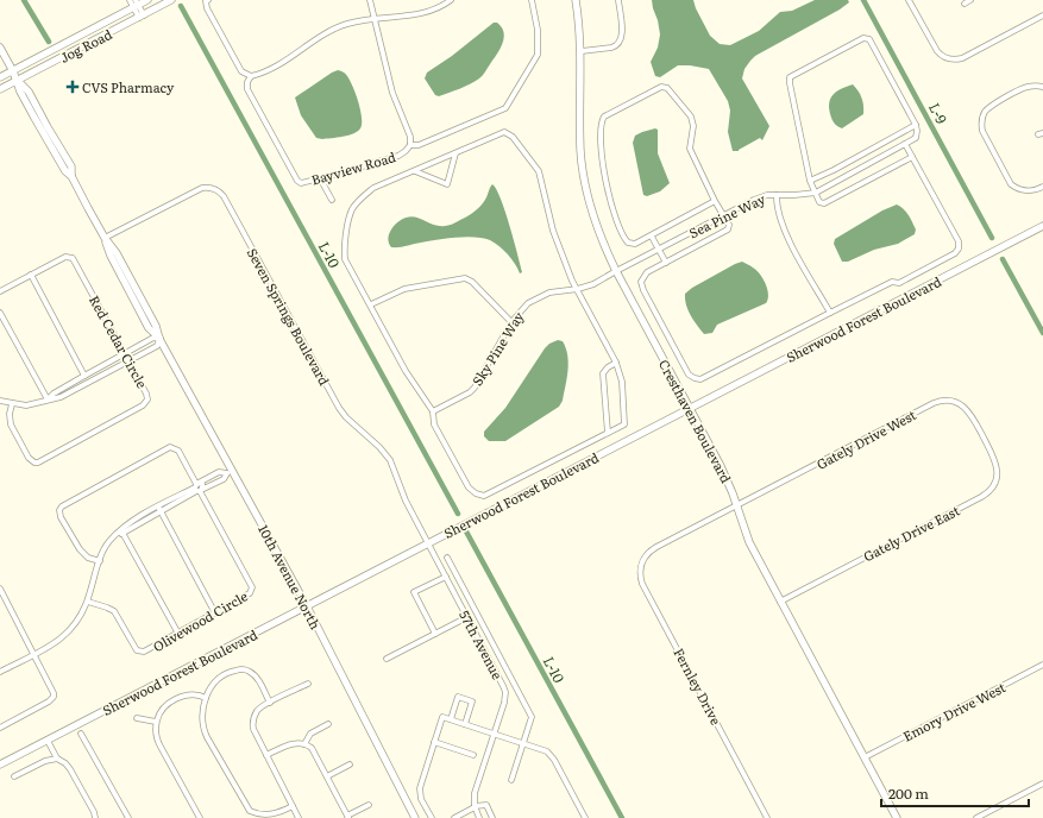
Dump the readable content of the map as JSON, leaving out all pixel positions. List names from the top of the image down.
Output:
{
  "streets": {
    "street": [
      "Jog Road",
      "Bayview Road",
      "Sea Pine Way",
      "Seven Springs Boulevard",
      "Sherwood Forest Boulevard",
      "Red Cedar Circle",
      "Sky Pine Way",
      "Cresthaven Boulevard",
      "Gately Drive West",
      "Gately Drive East",
      "10th Avenue North",
      "Olivewood Circle",
      "57th Avenue",
      "Fernley Drive",
      "Emory Drive West"
    ]
  },
  "crossings": [
    ["Jog Road", "10th Avenue North"],
    ["Sea Pine Way", "Sky Pine Way"],
    ["Sea Pine Way", "Cresthaven Boulevard"],
    ["Seven Springs Boulevard", "Sherwood Forest Boulevard"],
    ["Seven Springs Boulevard", "10th Avenue North"],
    ["Seven Springs Boulevard", "57th Avenue"],
    ["Sherwood Forest Boulevard", "Cresthaven Boulevard"],
    ["Sherwood Forest Boulevard", "10th Avenue North"],
    ["Sherwood Forest Boulevard", "57th Avenue"],
    ["Sky Pine Way", "Cresthaven Boulevard"],
    ["Cresthaven Boulevard", "Gately Drive West"],
    ["Cresthaven Boulevard", "Gately Drive East"],
    ["Cresthaven Boulevard", "Emory Drive West"],
    ["Gately Drive West", "Gately Drive East"],
    ["Gately Drive West", "Fernley Drive"]
  ],
  "water": ["L-9", "L-10"],
  "places": {
    "health": ["CVS Pharmacy"]
  },
  "scale_bar": "200 m"
}
